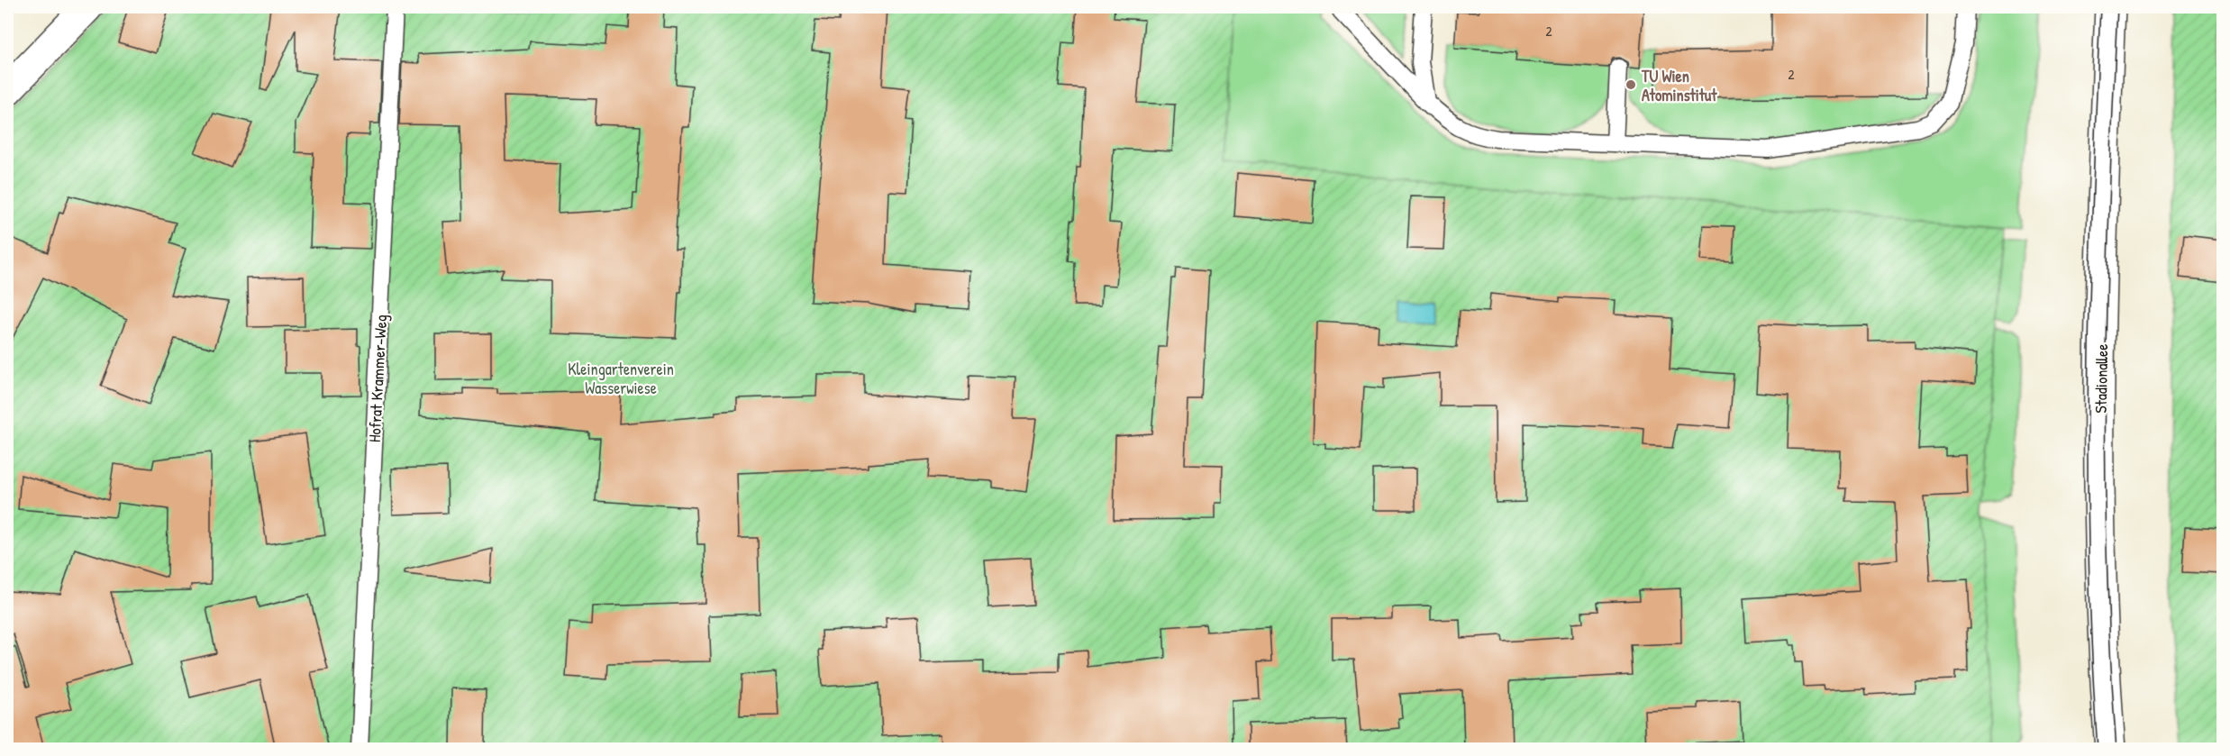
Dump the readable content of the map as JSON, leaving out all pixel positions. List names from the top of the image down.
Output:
{
  "streets": {
    "street": ["Stadionallee"],
    "lane": ["Hofrat Krammer-Weg"]
  },
  "parks": ["Kleingartenverein Wasserwiese"],
  "places": ["TU Wien Atominstitut"],
  "house_numbers": ["2", "2"]
}
